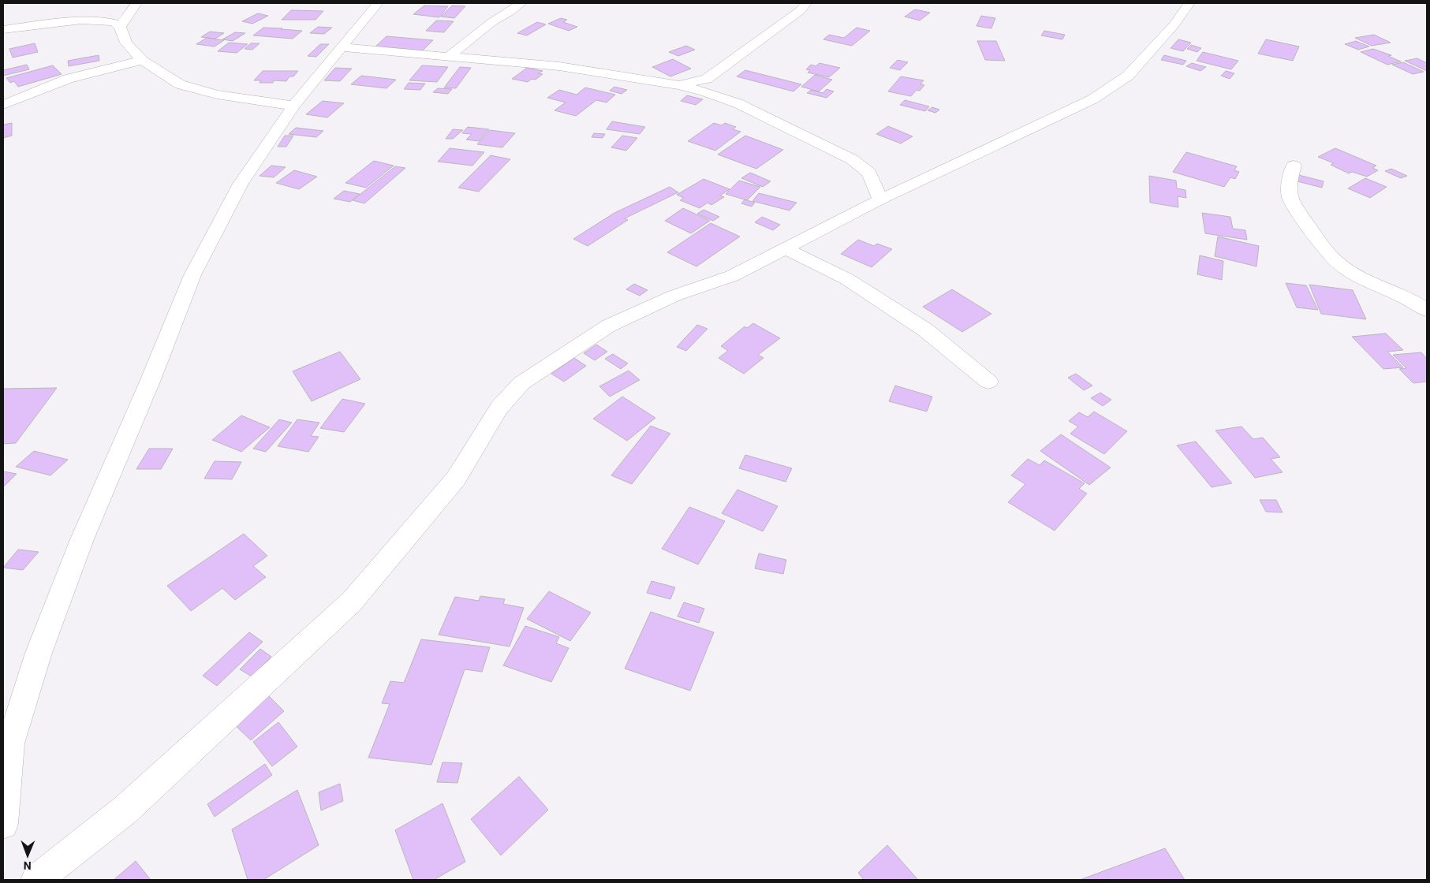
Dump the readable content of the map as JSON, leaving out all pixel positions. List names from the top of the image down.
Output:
{
  "north": "bottom"
}
